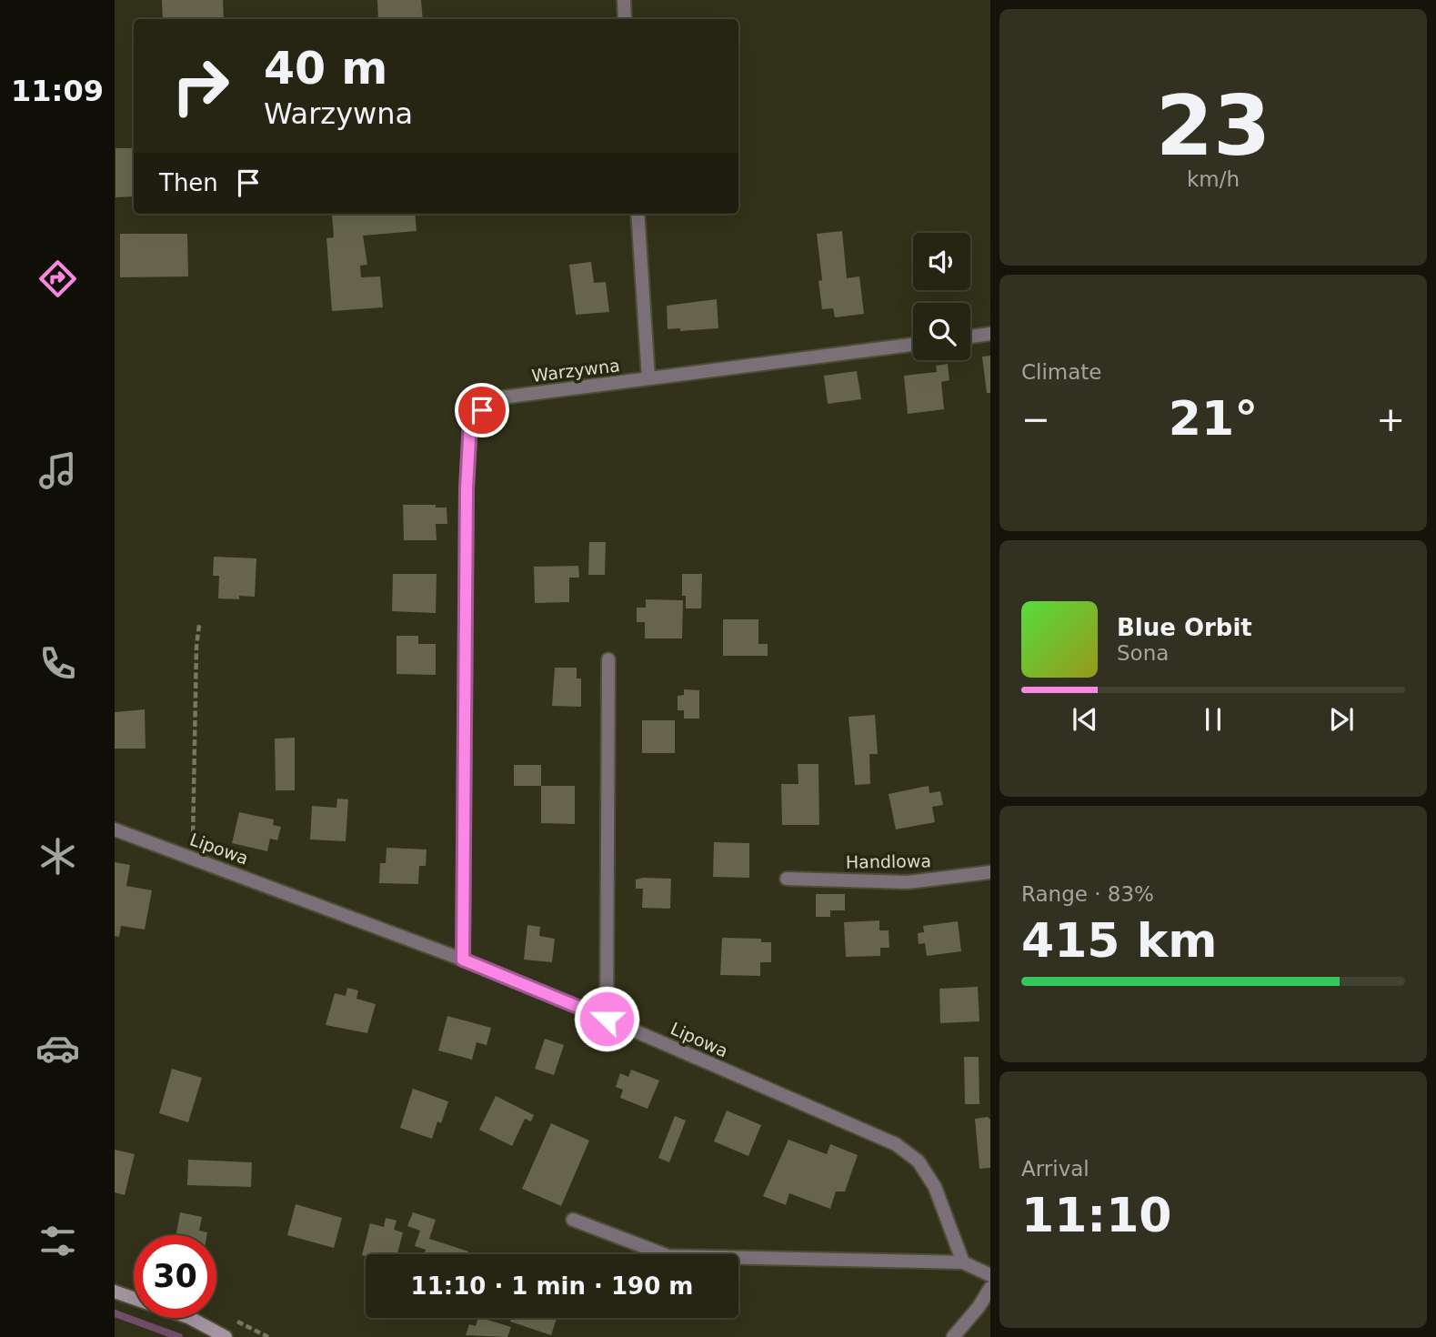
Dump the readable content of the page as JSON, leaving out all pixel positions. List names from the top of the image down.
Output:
{
  "streets": {
    "street": ["Warzywna", "Lipowa", "Handlowa"]
  },
  "crossings": [
    ["Warzywna", "Lipowa"]
  ],
  "page": {
    "tabs": "11:09",
    "tile": [
      ["23", "km/h"],
      "Climate",
      ["Range · 83%", "415 km"],
      ["Arrival", "11:10"]
    ],
    "turn": ["40 m", "Warzywna"],
    "then": "Then",
    "heat": ["−", "21°", "+"],
    "song": ["Blue Orbit", "Sona"],
    "limit": "30",
    "trip": "11:10 · 1 min · 190 m"
  }
}
